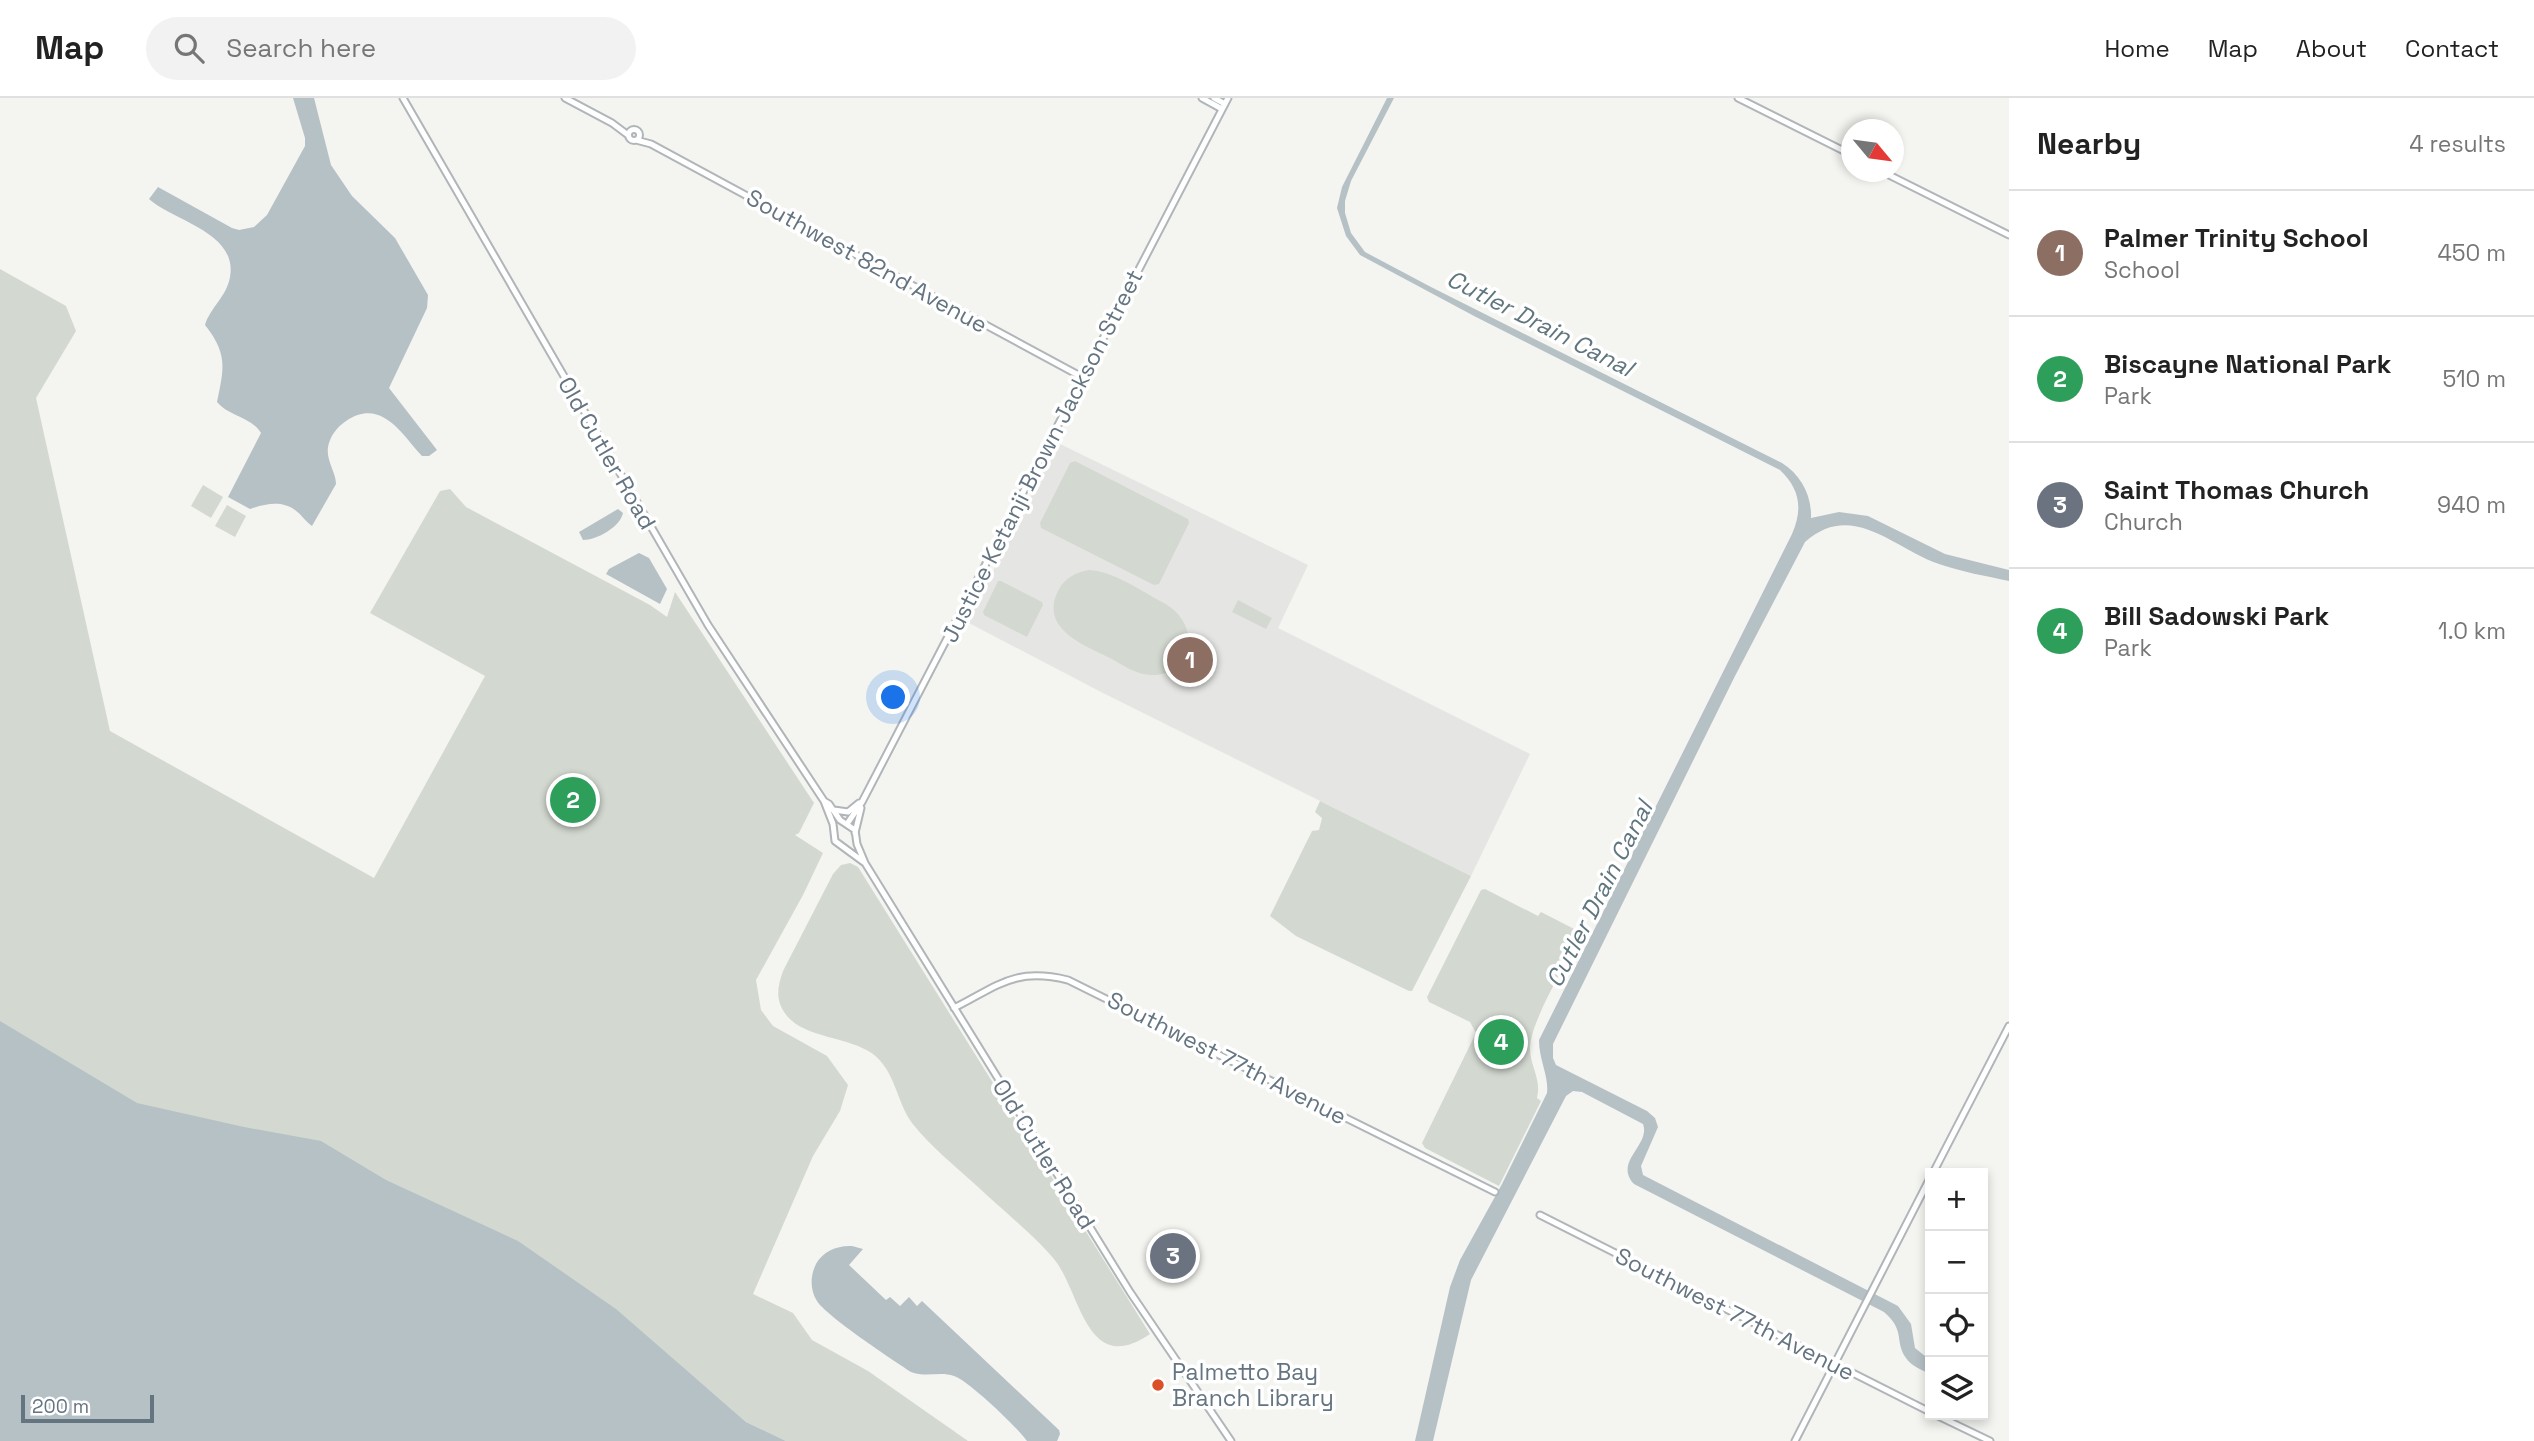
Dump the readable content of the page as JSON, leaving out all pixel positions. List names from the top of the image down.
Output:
{
  "streets": {
    "main road": [
      "Southwest 82nd Avenue",
      "Old Cutler Road",
      "Justice Ketanji Brown Jackson Street",
      "Southwest 77th Avenue"
    ]
  },
  "crossings": [
    ["Southwest 82nd Avenue", "Justice Ketanji Brown Jackson Street"],
    ["Old Cutler Road", "Justice Ketanji Brown Jackson Street"],
    ["Old Cutler Road", "Southwest 77th Avenue"]
  ],
  "water": ["Cutler Drain Canal"],
  "places": ["Palmetto Bay Branch Library"],
  "scale_bar": "200 m",
  "north": "bottom right",
  "page": {
    "header": "Map",
    "search": "Search here",
    "nav": [
      "Home",
      "Map",
      "About",
      "Contact"
    ],
    "heading": ["Nearby", "4 results"],
    "list": [
      {
        "mark": "1",
        "name": "Palmer Trinity School",
        "note": "School",
        "value": "450 m"
      },
      {
        "mark": "2",
        "name": "Biscayne National Park",
        "note": "Park",
        "value": "510 m"
      },
      {
        "mark": "3",
        "name": "Saint Thomas Church",
        "note": "Church",
        "value": "940 m"
      },
      {
        "mark": "4",
        "name": "Bill Sadowski Park",
        "note": "Park",
        "value": "1.0 km"
      }
    ],
    "pins": [
      "1",
      "2",
      "4",
      "3"
    ],
    "map_buttons": ["+", "−"],
    "scale": "200 m"
  }
}
